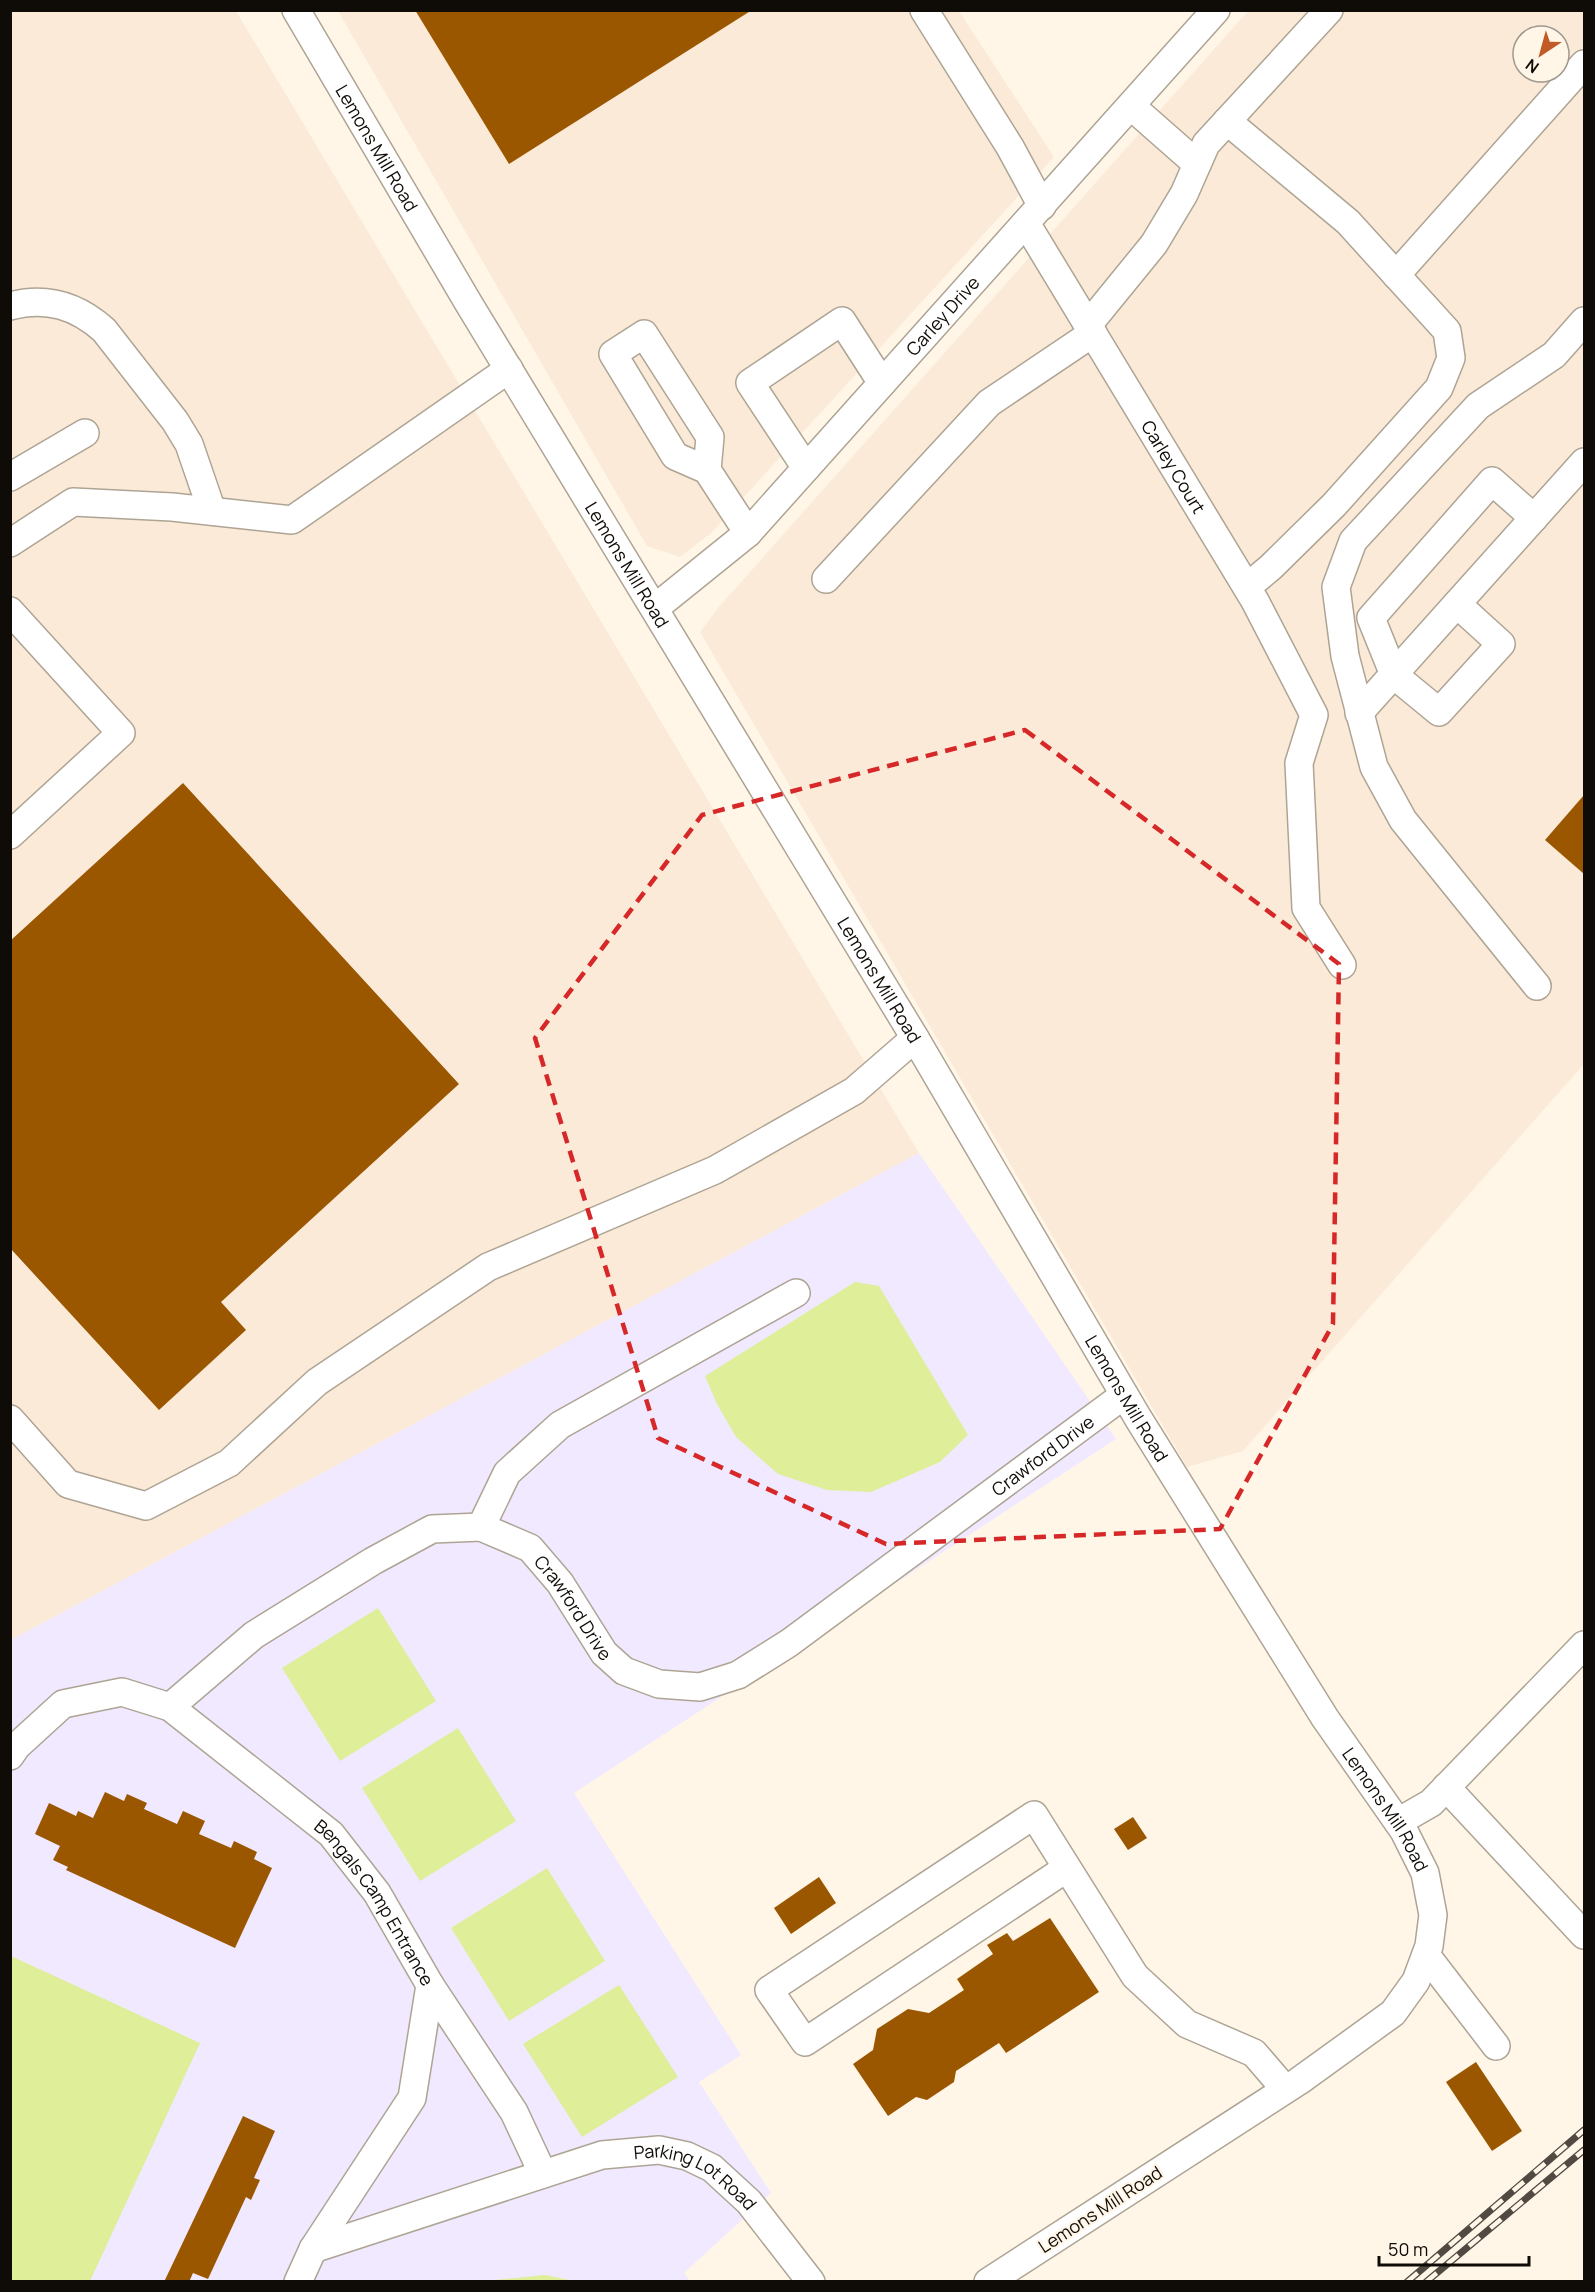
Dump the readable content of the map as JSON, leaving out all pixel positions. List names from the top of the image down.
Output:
{
  "streets": {
    "street": [
      "Lemons Mill Road",
      "Carley Drive",
      "Carley Court",
      "Crawford Drive",
      "Bengals Camp Entrance",
      "Parking Lot Road"
    ]
  },
  "crossings": [
    ["Lemons Mill Road", "Carley Drive"],
    ["Lemons Mill Road", "Crawford Drive"],
    ["Carley Drive", "Carley Court"],
    ["Crawford Drive", "Bengals Camp Entrance"],
    ["Bengals Camp Entrance", "Parking Lot Road"]
  ],
  "scale_bar": "50 m",
  "north": "bottom left"
}
